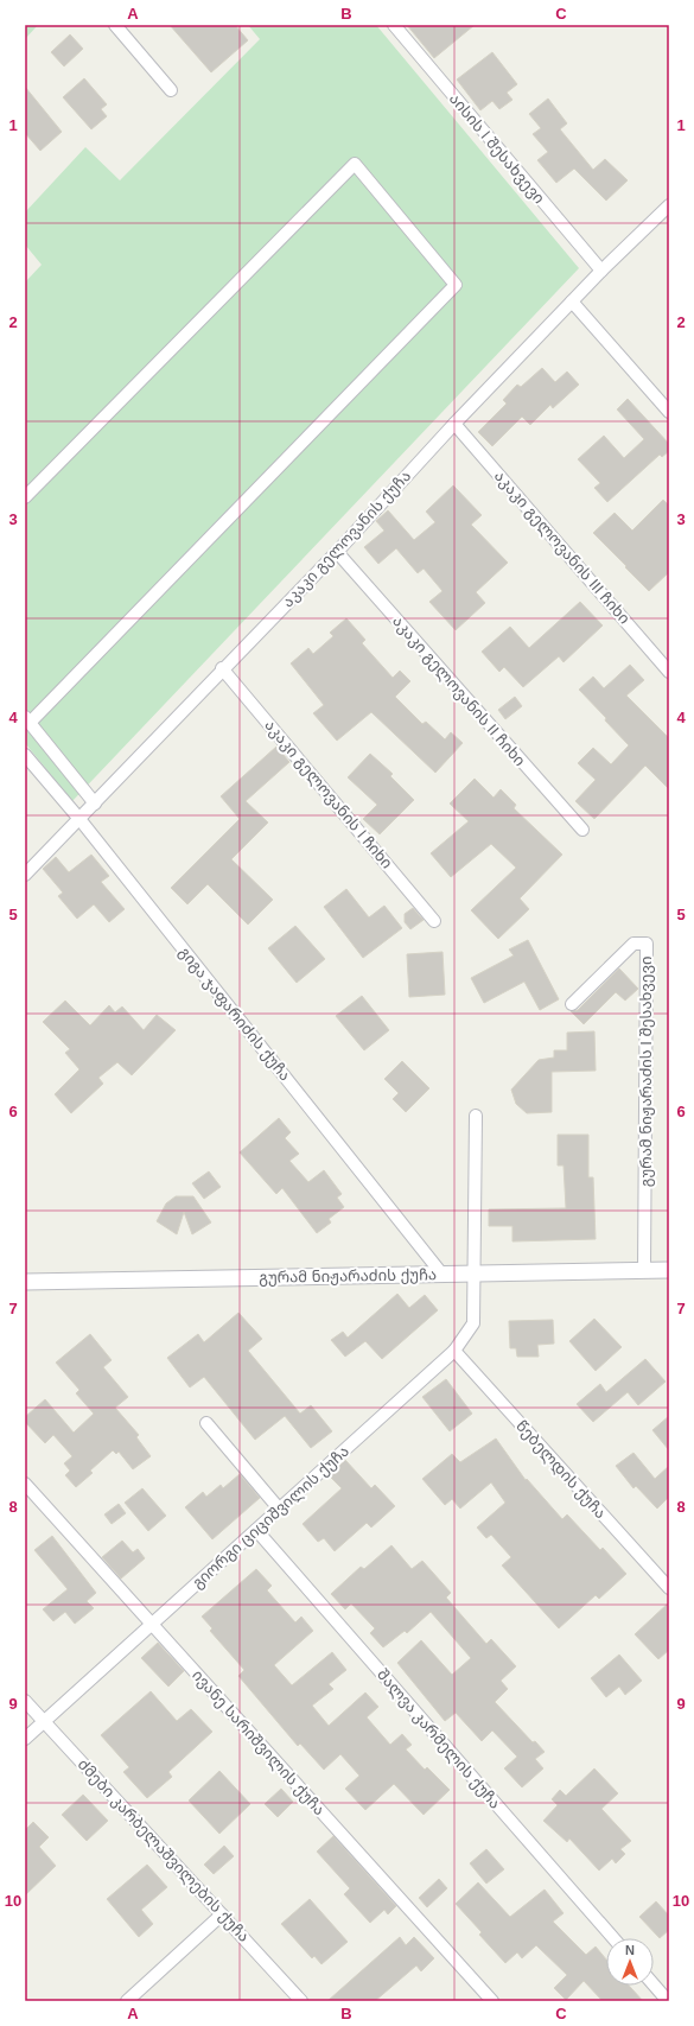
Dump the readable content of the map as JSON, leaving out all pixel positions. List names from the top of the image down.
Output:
{
  "streets": {
    "street": [
      "აისის I შესახვევი",
      "აკაკი გელოვანის ქუჩა",
      "აკაკი გელოვანის III ჩიხი",
      "აკაკი გელოვანის II ჩიხი",
      "აკაკი გელოვანის I ჩიხი",
      "გიგა ჯაფარიძის ქუჩა",
      "გურამ ნიჟარაძის I შესახვევი",
      "გურამ ნიჟარაძის ქუჩა",
      "წებელდის ქუჩა",
      "გიორგი ციციშვილის ქუჩა",
      "შალვა კარმელის ქუჩა",
      "ივანე სარიშვილის ქუჩა",
      "ძმები კარბელაშვილების ქუჩა"
    ]
  },
  "crossings": [
    ["აისის I შესახვევი", "აკაკი გელოვანის ქუჩა"],
    ["აკაკი გელოვანის ქუჩა", "აკაკი გელოვანის III ჩიხი"],
    ["აკაკი გელოვანის ქუჩა", "აკაკი გელოვანის II ჩიხი"],
    ["აკაკი გელოვანის ქუჩა", "აკაკი გელოვანის I ჩიხი"],
    ["აკაკი გელოვანის ქუჩა", "გიგა ჯაფარიძის ქუჩა"],
    ["გიგა ჯაფარიძის ქუჩა", "გურამ ნიჟარაძის ქუჩა"],
    ["გურამ ნიჟარაძის I შესახვევი", "გურამ ნიჟარაძის ქუჩა"],
    ["გურამ ნიჟარაძის ქუჩა", "გიორგი ციციშვილის ქუჩა"],
    ["წებელდის ქუჩა", "გიორგი ციციშვილის ქუჩა"],
    ["გიორგი ციციშვილის ქუჩა", "შალვა კარმელის ქუჩა"],
    ["გიორგი ციციშვილის ქუჩა", "ივანე სარიშვილის ქუჩა"],
    ["გიორგი ციციშვილის ქუჩა", "ძმები კარბელაშვილების ქუჩა"]
  ],
  "north": "top",
  "grid": {
    "columns": ["A", "B", "C"],
    "rows": [
      "1",
      "2",
      "3",
      "4",
      "5",
      "6",
      "7",
      "8",
      "9",
      "10"
    ]
  }
}
